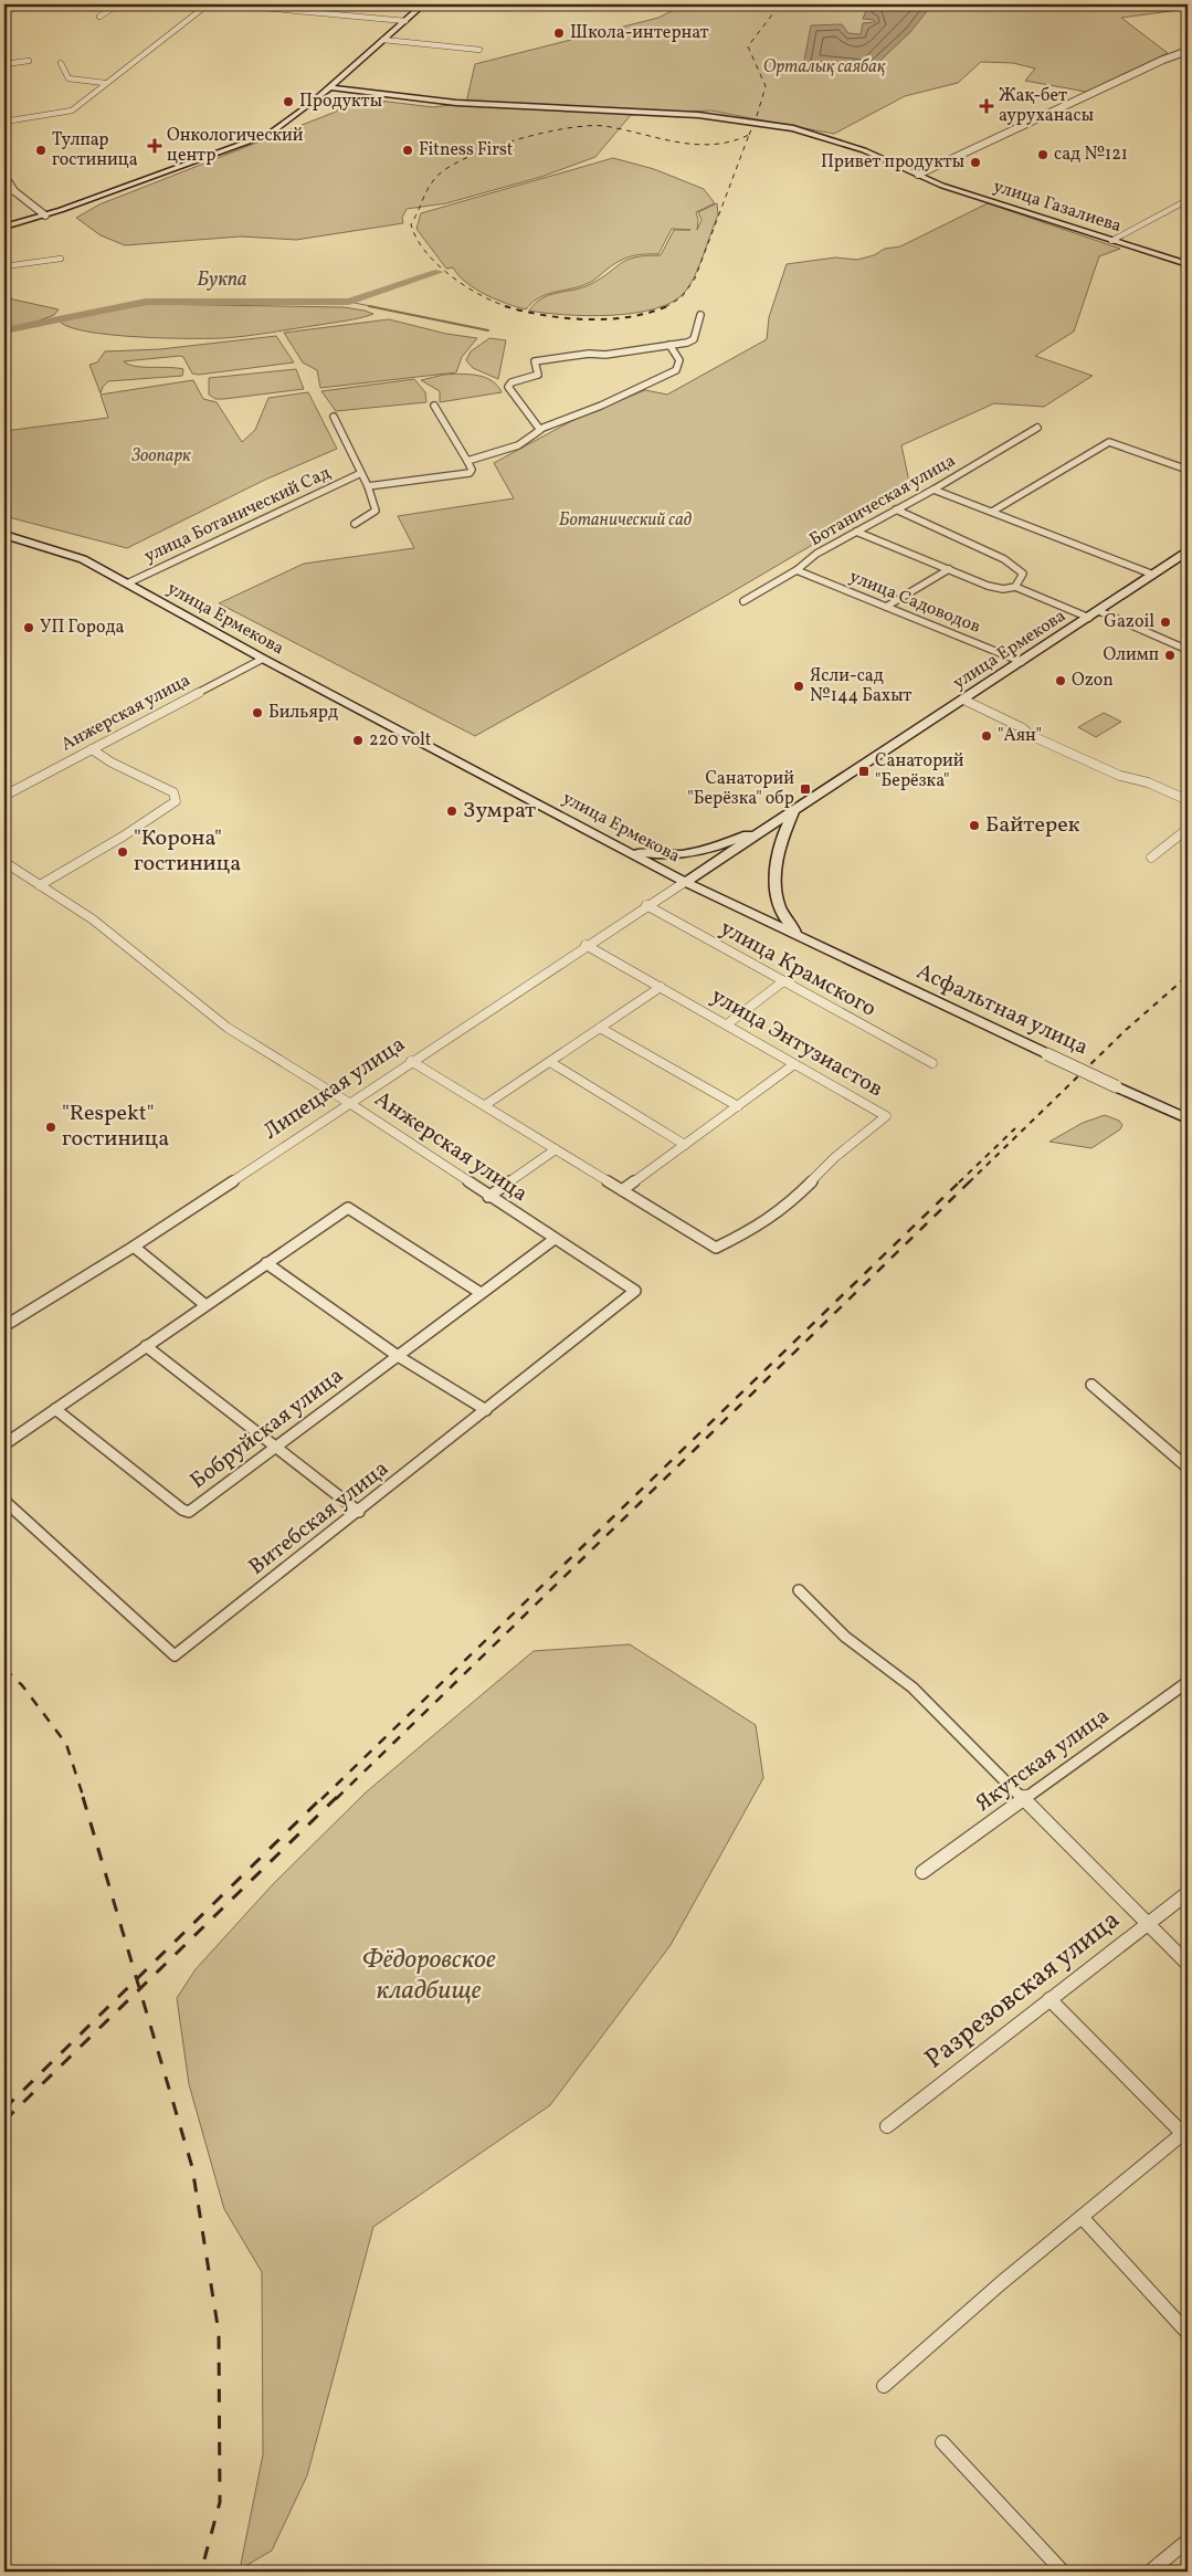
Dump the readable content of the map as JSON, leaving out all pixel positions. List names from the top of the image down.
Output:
{
  "streets": {
    "main road": ["улица Газалиева", "улица Ермекова", "Асфальтная улица"],
    "street": [
      "Ботаническая улица",
      "улица Ботанический Сад",
      "улица Садоводов",
      "Анжерская улица",
      "улица Крамского",
      "улица Энтузиастов",
      "Липецкая улица",
      "Бобруйская улица",
      "Витебская улица",
      "Якутская улица",
      "Разрезовская улица"
    ]
  },
  "crossings": [
    ["Ботаническая улица", "улица Садоводов"],
    ["улица Ботанический Сад", "улица Ермекова"],
    ["улица Садоводов", "улица Ермекова"],
    ["улица Ермекова", "Анжерская улица"],
    ["улица Ермекова", "Асфальтная улица"],
    ["улица Ермекова", "Липецкая улица"],
    ["Анжерская улица", "Липецкая улица"],
    ["Анжерская улица", "Бобруйская улица"],
    ["Анжерская улица", "Витебская улица"],
    ["улица Крамского", "Липецкая улица"],
    ["Асфальтная улица", "Липецкая улица"],
    ["улица Энтузиастов", "Липецкая улица"]
  ],
  "water": ["Букпа"],
  "parks": [
    "Орталық саябақ",
    "Зоопарк",
    "Ботанический сад",
    "Фёдоровское кладбище"
  ],
  "places": {
    "other": [
      "Школа-интернат",
      "Продукты",
      "Тулпар гостиница",
      "Fitness First",
      "сад №121",
      "Привет продукты",
      "Gazoil",
      "УП Города",
      "Олимп",
      "Ozon",
      "Ясли-сад №144 Бахыт",
      "Бильярд",
      "\"Аян\"",
      "220 volt",
      "Зумрат",
      "Байтерек",
      "\"Корона\" гостиница",
      "\"Respekt\" гостиница"
    ],
    "health": ["Жақ-бет ауруханасы", "Онкологический центр"],
    "transit": ["Санаторий \"Берёзка\"", "Санаторий \"Берёзка\" обр"]
  }
}
